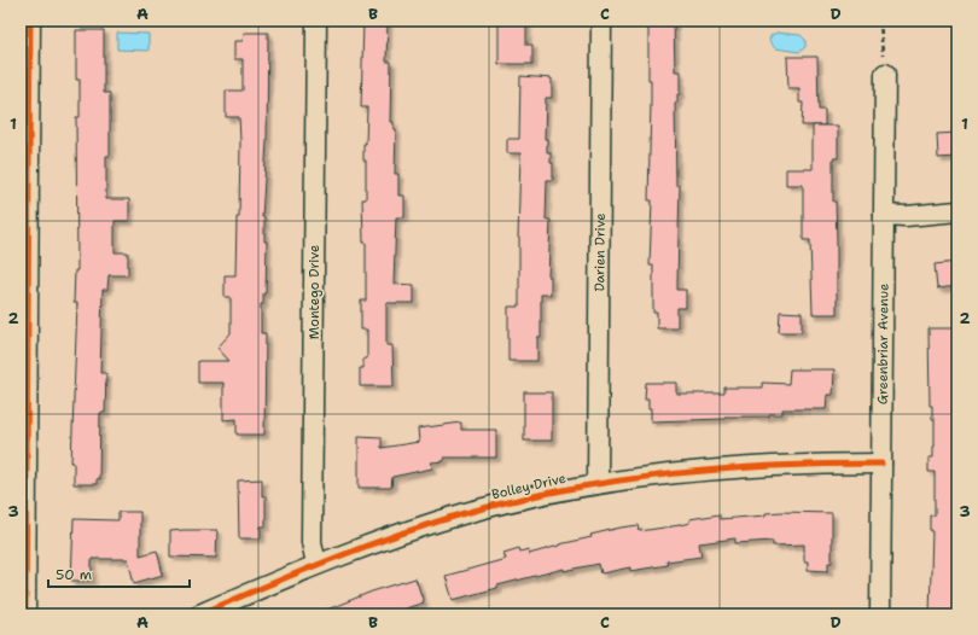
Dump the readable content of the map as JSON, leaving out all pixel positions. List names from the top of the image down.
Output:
{
  "streets": {
    "street": [
      "Darien Drive",
      "Montego Drive",
      "Greenbriar Avenue",
      "Bolley Drive"
    ]
  },
  "crossings": [
    ["Darien Drive", "Bolley Drive"],
    ["Montego Drive", "Bolley Drive"],
    ["Greenbriar Avenue", "Bolley Drive"]
  ],
  "scale_bar": "50 m",
  "grid": {
    "columns": [
      "A",
      "B",
      "C",
      "D"
    ],
    "rows": ["1", "2", "3"]
  }
}
